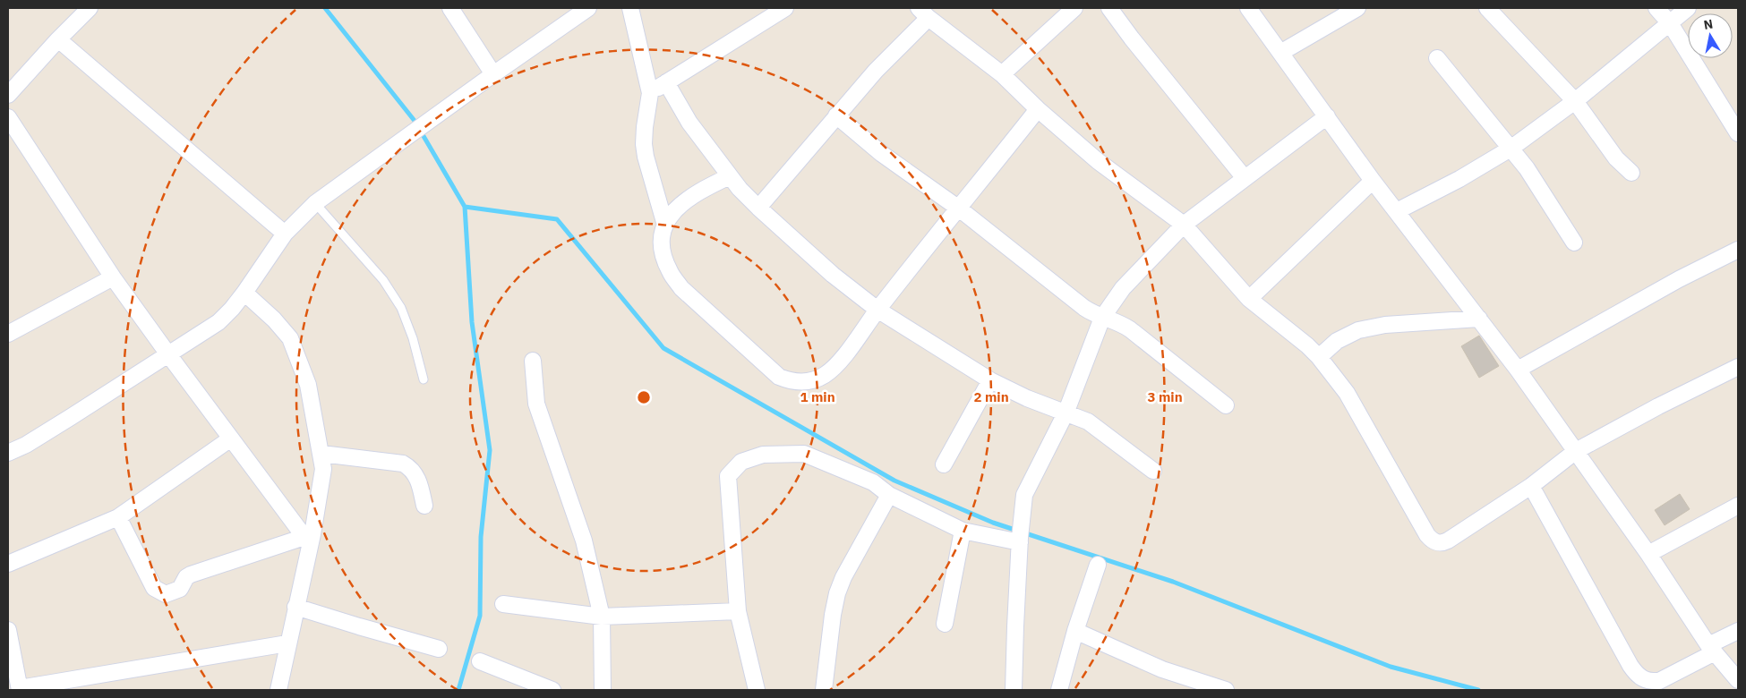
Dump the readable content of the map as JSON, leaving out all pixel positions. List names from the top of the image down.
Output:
{
  "north": "top",
  "rings": ["1 min", "2 min", "3 min"]
}
